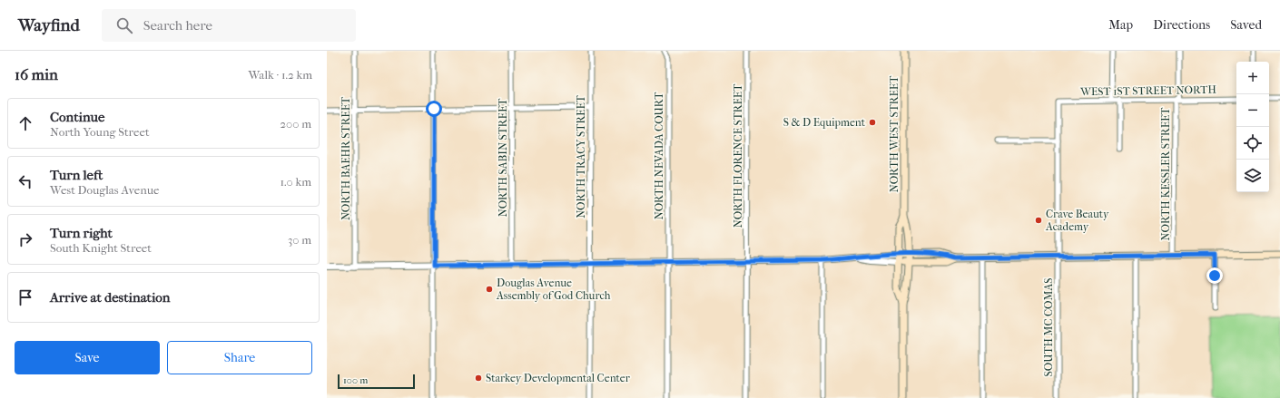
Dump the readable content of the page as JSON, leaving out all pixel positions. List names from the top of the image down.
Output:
{
  "streets": {
    "main road": ["NORTH WEST STREET"],
    "street": [
      "WEST 1ST STREET NORTH",
      "NORTH NEVADA COURT",
      "NORTH FLORENCE STREET",
      "NORTH TRACY STREET",
      "NORTH SABIN STREET",
      "NORTH BAEHR STREET",
      "NORTH KESSLER STREET",
      "SOUTH MC COMAS"
    ]
  },
  "crossings": [
    ["WEST 1ST STREET NORTH", "NORTH KESSLER STREET"],
    ["WEST 1ST STREET NORTH", "SOUTH MC COMAS"]
  ],
  "places": [
    "S & D Equipment",
    "Crave Beauty Academy",
    "Douglas Avenue Assembly of God Church",
    "Starkey Developmental Center"
  ],
  "scale_bar": "100 m",
  "page": {
    "header": "Wayfind",
    "search": "Search here",
    "nav": ["Map", "Directions", "Saved"],
    "heading": ["16 min", "Walk · 1.2 km"],
    "map_buttons": ["+", "−"],
    "list": [
      ["Continue", "North Young Street", "200 m"],
      ["Turn left", "West Douglas Avenue", "1.0 km"],
      ["Turn right", "South Knight Street", "30 m"],
      "Arrive at destination"
    ],
    "buttons": ["Save", "Share"],
    "scale": "100 m"
  }
}
